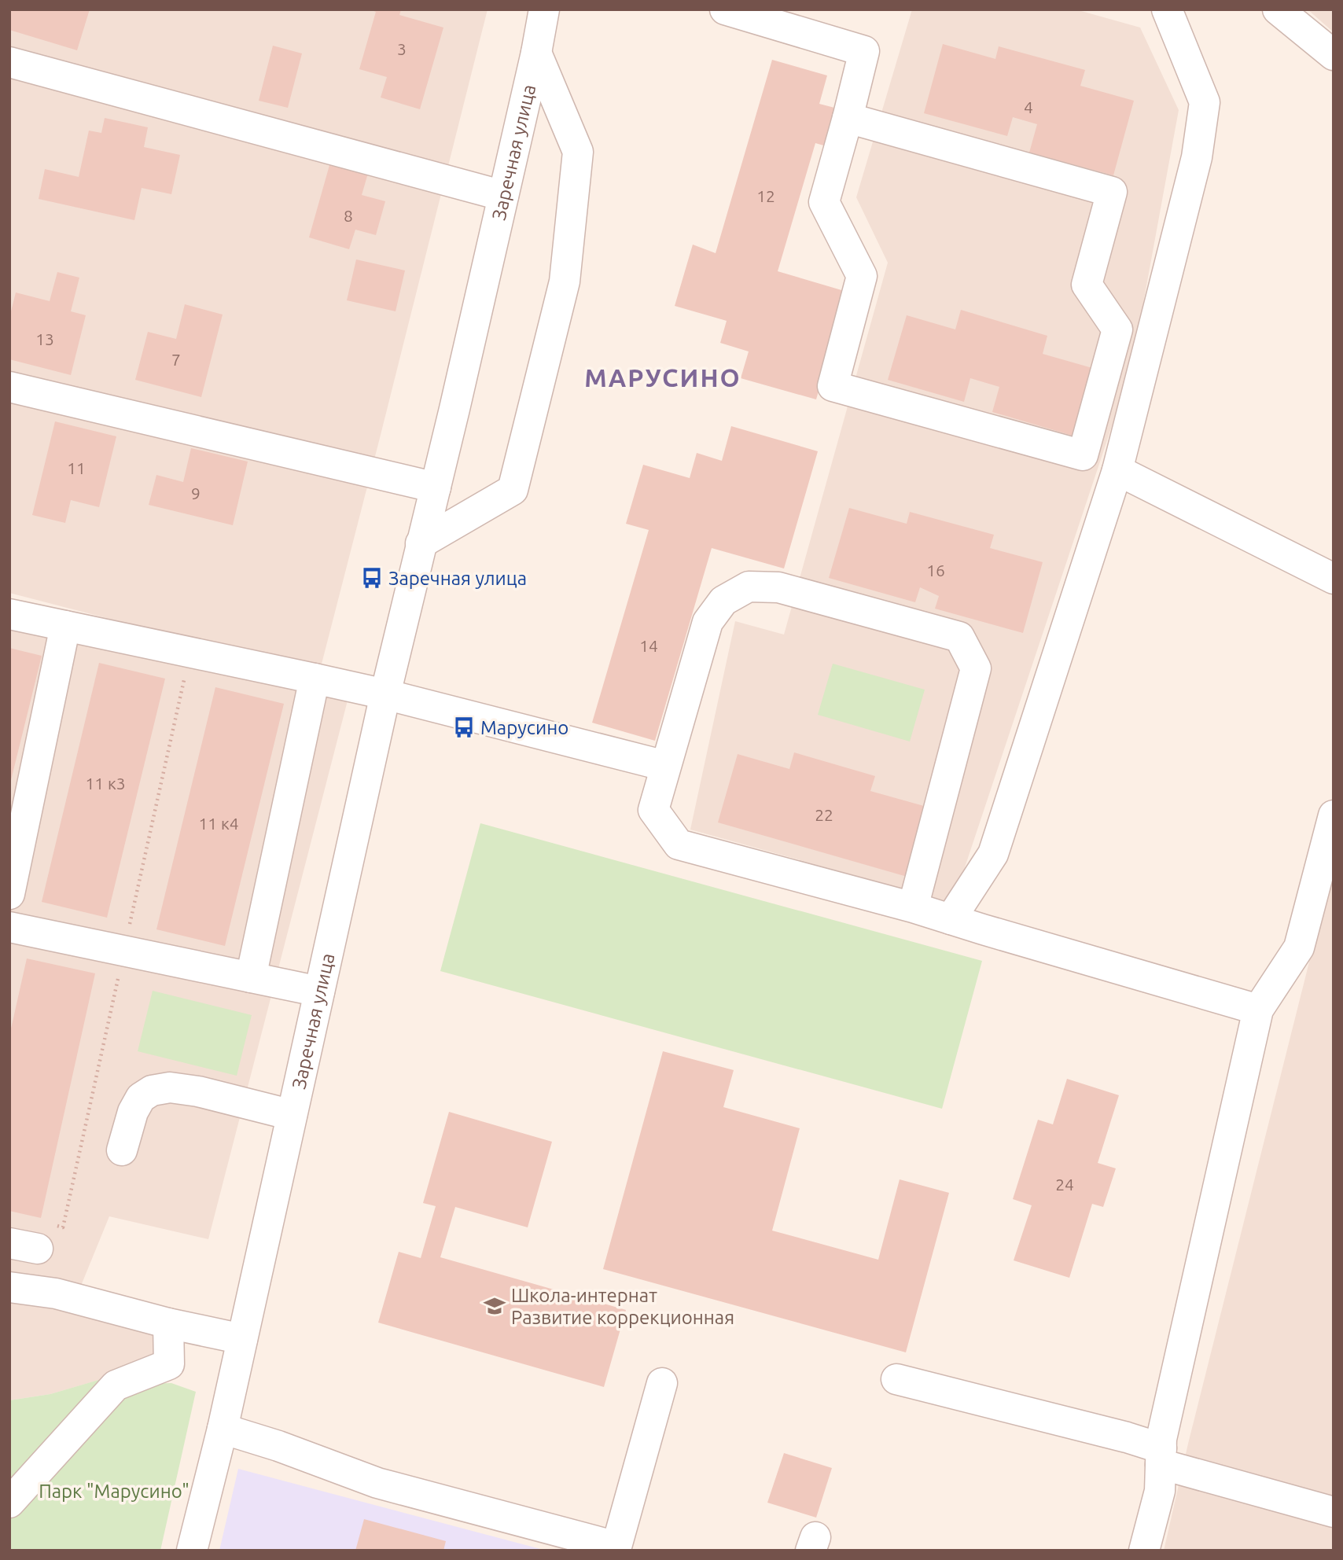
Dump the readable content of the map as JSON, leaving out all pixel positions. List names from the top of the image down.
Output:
{
  "streets": {
    "street": ["Заречная улица"]
  },
  "districts": ["МАРУСИНО"],
  "parks": ["Парк \"Марусино\""],
  "places": {
    "bus stop": ["Заречная улица", "Марусино"],
    "school or university": ["Школа-интернат Развитие коррекционная"]
  },
  "house_numbers": [
    "3",
    "4",
    "12",
    "8",
    "13",
    "7",
    "11",
    "9",
    "16",
    "14",
    "11 к3",
    "22",
    "11 к4",
    "24"
  ]
}
